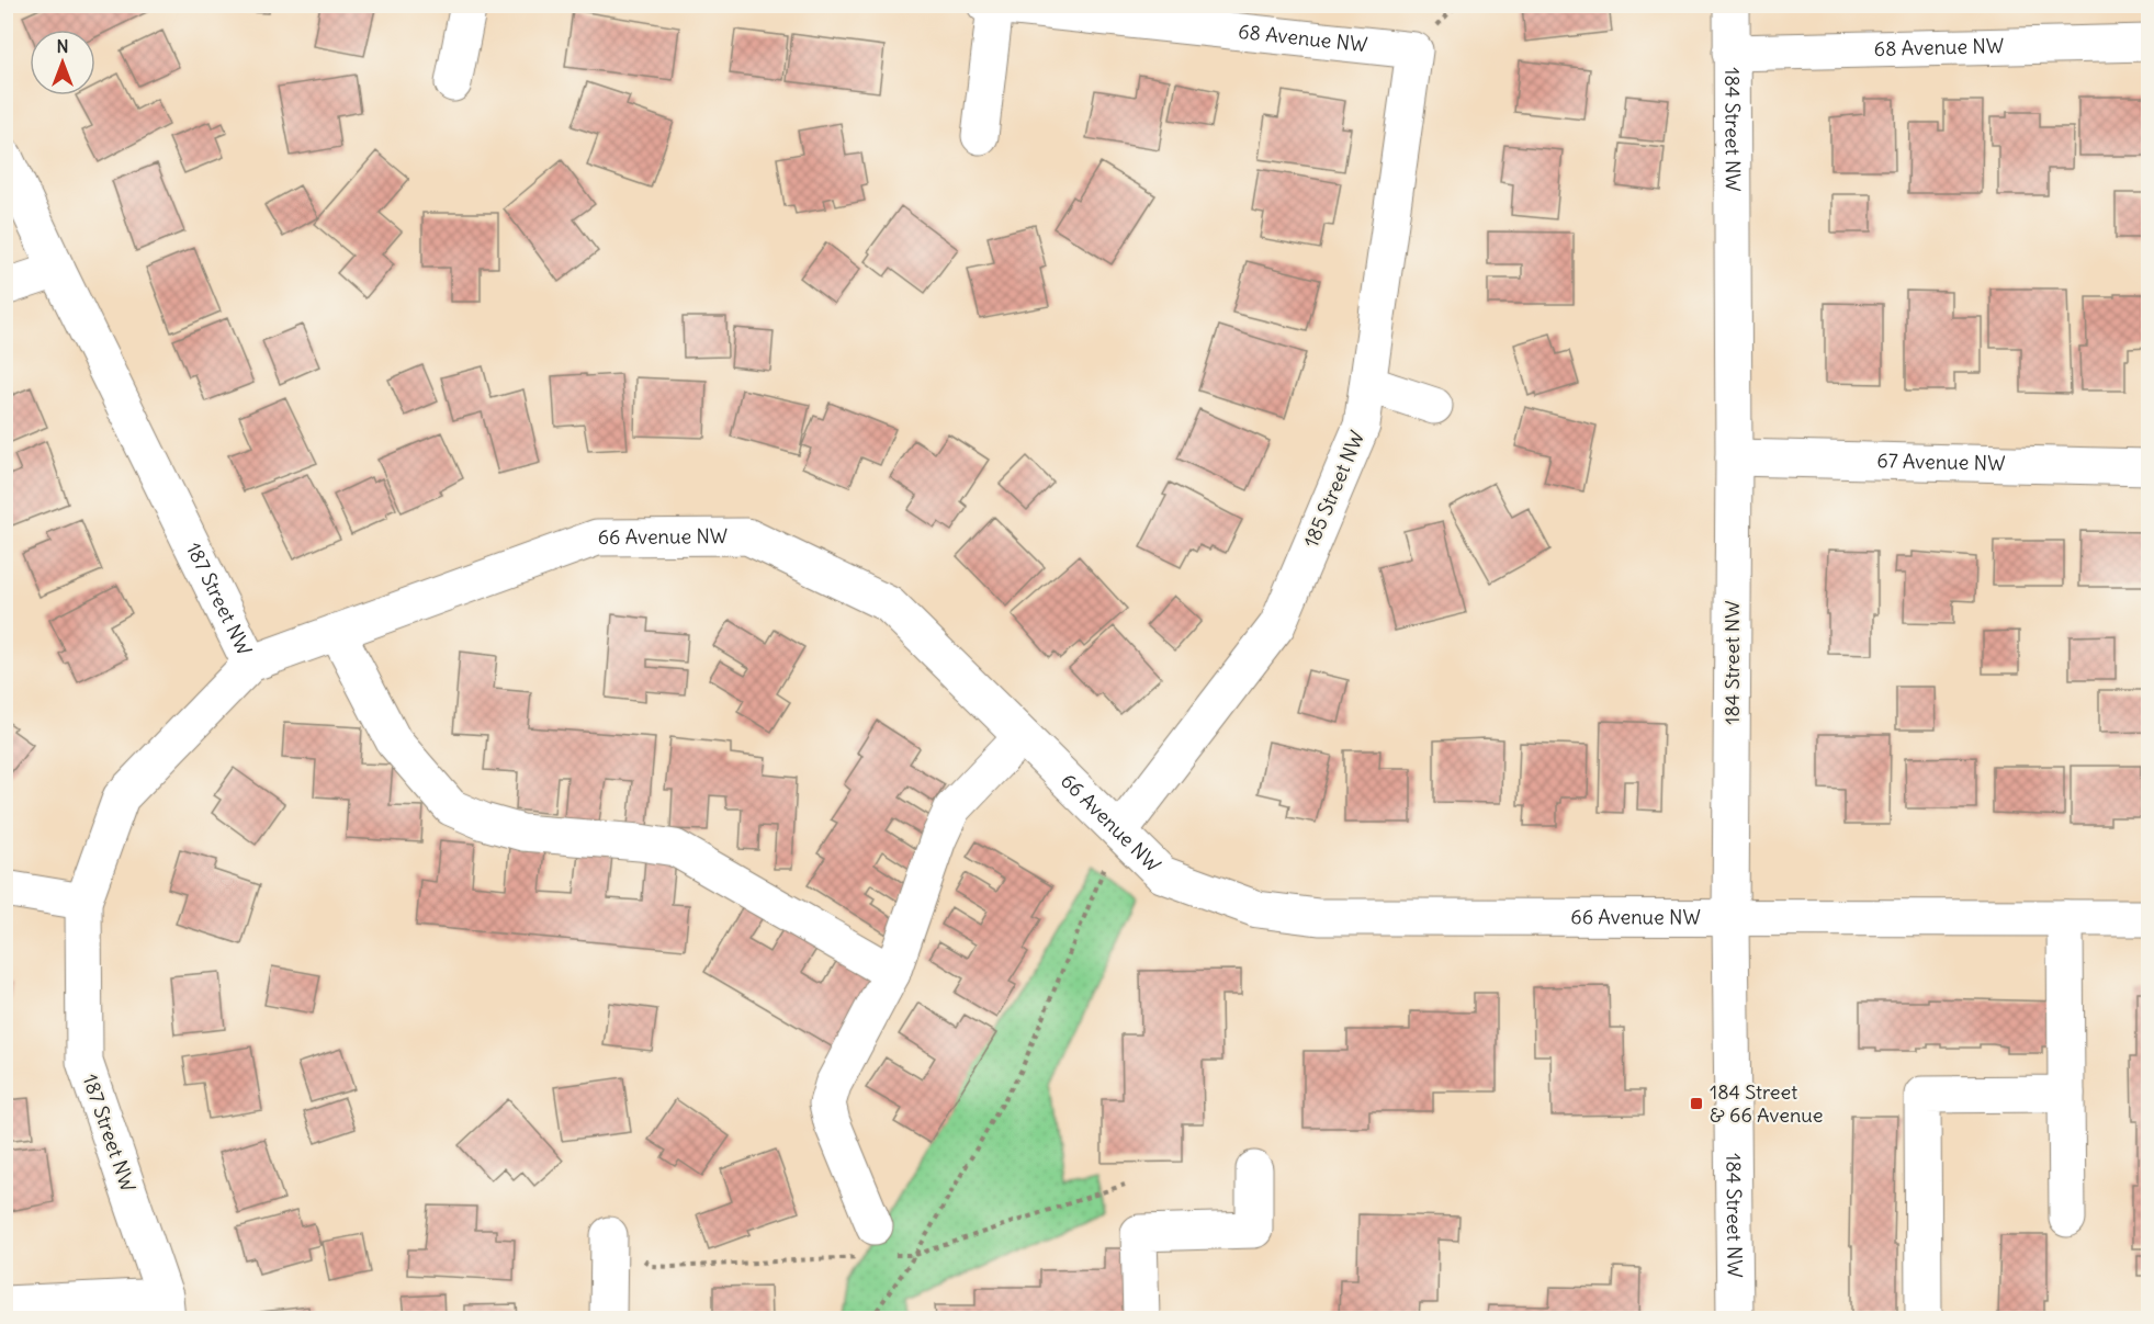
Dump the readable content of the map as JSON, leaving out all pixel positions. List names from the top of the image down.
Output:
{
  "streets": {
    "street": [
      "68 Avenue NW",
      "184 Street NW",
      "67 Avenue NW",
      "185 Street NW",
      "66 Avenue NW",
      "187 Street NW"
    ]
  },
  "crossings": [
    ["68 Avenue NW", "184 Street NW"],
    ["68 Avenue NW", "185 Street NW"],
    ["184 Street NW", "67 Avenue NW"],
    ["184 Street NW", "66 Avenue NW"],
    ["185 Street NW", "66 Avenue NW"],
    ["66 Avenue NW", "187 Street NW"]
  ],
  "places": {
    "transit": ["184 Street & 66 Avenue"]
  },
  "north": "top"
}
